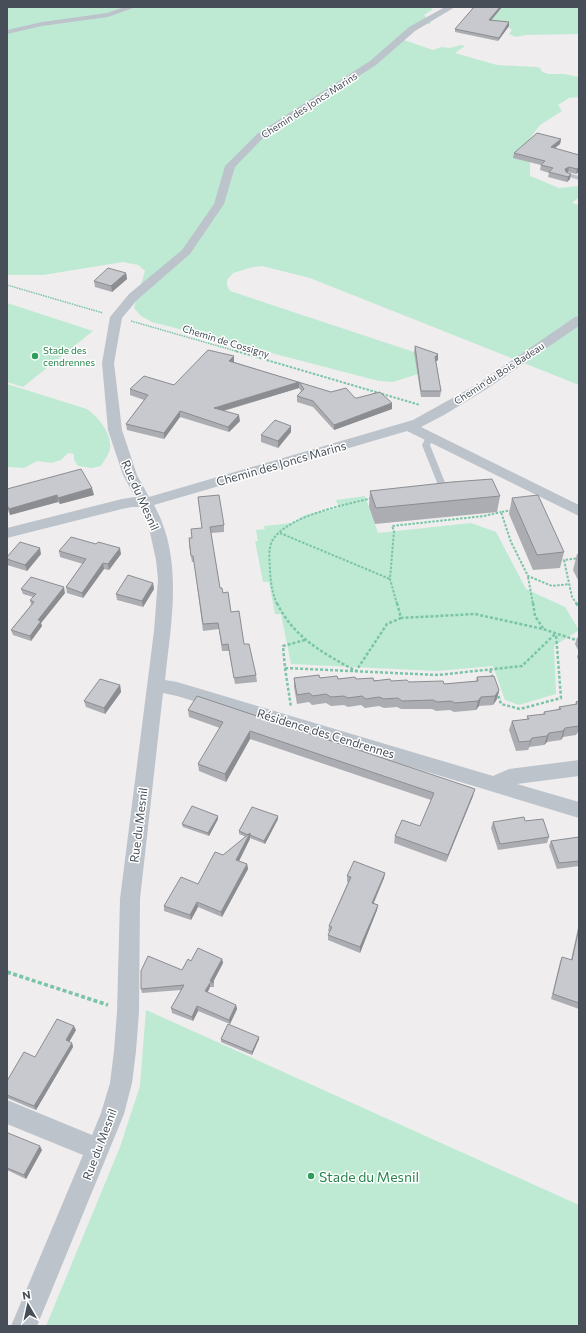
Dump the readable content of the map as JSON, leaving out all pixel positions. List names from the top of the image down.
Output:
{
  "streets": {
    "street": [
      "Chemin des Joncs Marins",
      "Chemin du Bois Badeau",
      "Rue du Mesnil",
      "Résidence des Cendrennes"
    ],
    "path": ["Chemin de Cossigny"]
  },
  "crossings": [
    ["Chemin des Joncs Marins", "Chemin de Cossigny"],
    ["Chemin des Joncs Marins", "Chemin du Bois Badeau"],
    ["Chemin des Joncs Marins", "Rue du Mesnil"],
    ["Chemin de Cossigny", "Chemin du Bois Badeau"],
    ["Chemin de Cossigny", "Rue du Mesnil"],
    ["Rue du Mesnil", "Résidence des Cendrennes"]
  ],
  "places": ["Stade des cendrennes", "Stade du Mesnil"],
  "north": "top"
}
